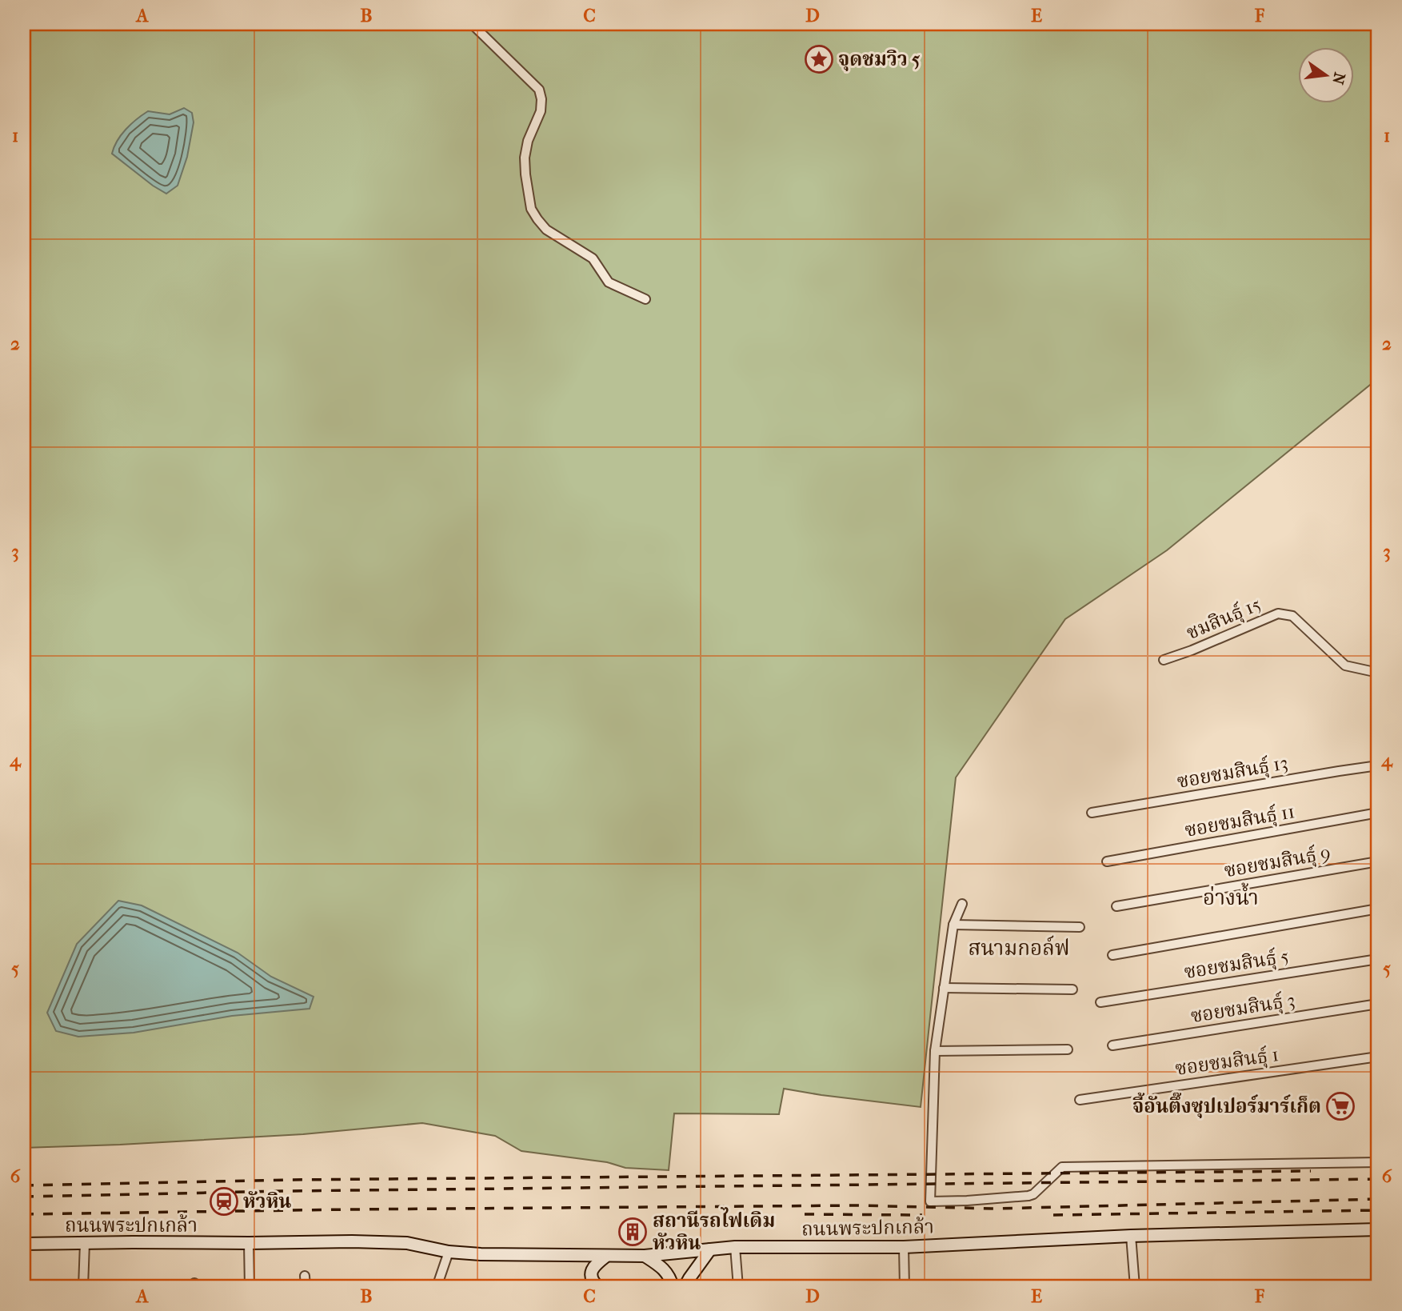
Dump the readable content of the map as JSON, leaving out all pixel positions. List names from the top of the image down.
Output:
{
  "streets": {
    "street": [
      "ชมสินธุ์ 15",
      "ซอยชมสินธุ์ 13",
      "ซอยชมสินธุ์ 11",
      "ซอยชมสินธุ์ 9",
      "ซอยชมสินธุ์ 5",
      "ซอยชมสินธุ์ 3",
      "ซอยชมสินธุ์ 1",
      "ถนนพระปกเกล้า"
    ]
  },
  "districts": ["อ่างน้ำ", "สนามกอล์ฟ"],
  "places": {
    "place": ["จุดชมวิว 5"],
    "supermarket": ["จี้อันตึ๊งซุปเปอร์มาร์เก็ต"],
    "station": ["หัวหิน"],
    "building": ["สถานีรถไฟเดิม หัวหิน"]
  },
  "north": "right",
  "grid": {
    "columns": [
      "A",
      "B",
      "C",
      "D",
      "E",
      "F"
    ],
    "rows": [
      "1",
      "2",
      "3",
      "4",
      "5",
      "6"
    ]
  }
}
